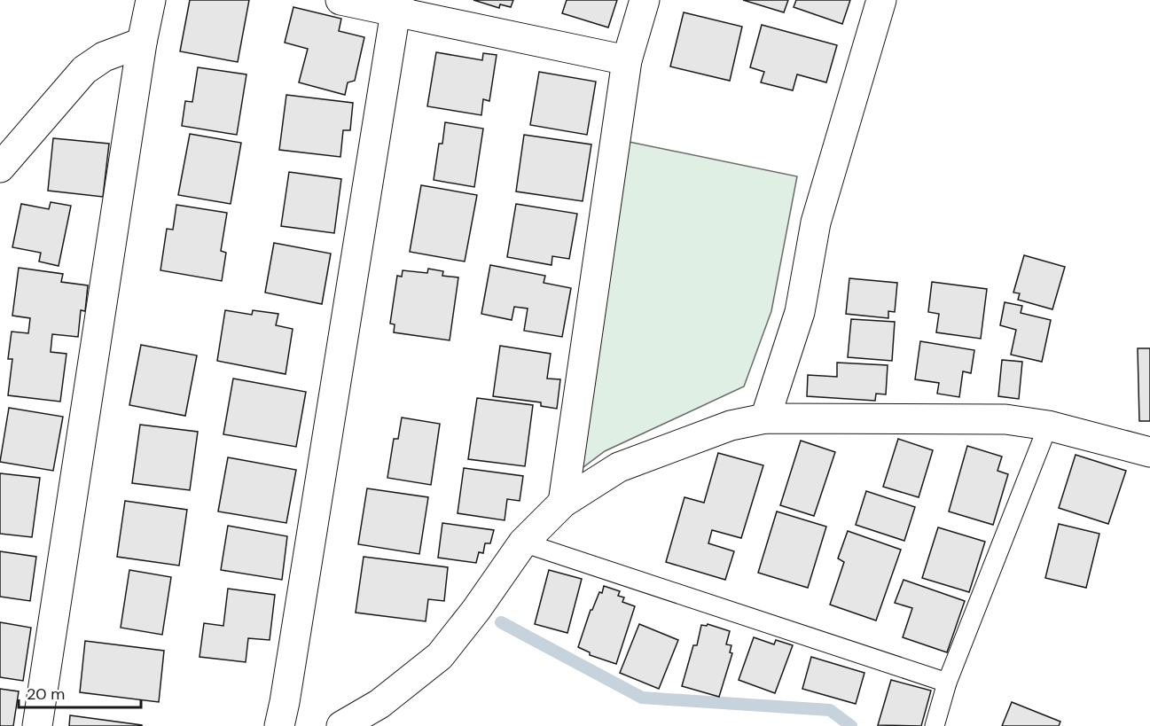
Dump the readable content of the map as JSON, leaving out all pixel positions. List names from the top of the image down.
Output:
{
  "scale_bar": "20 m"
}
